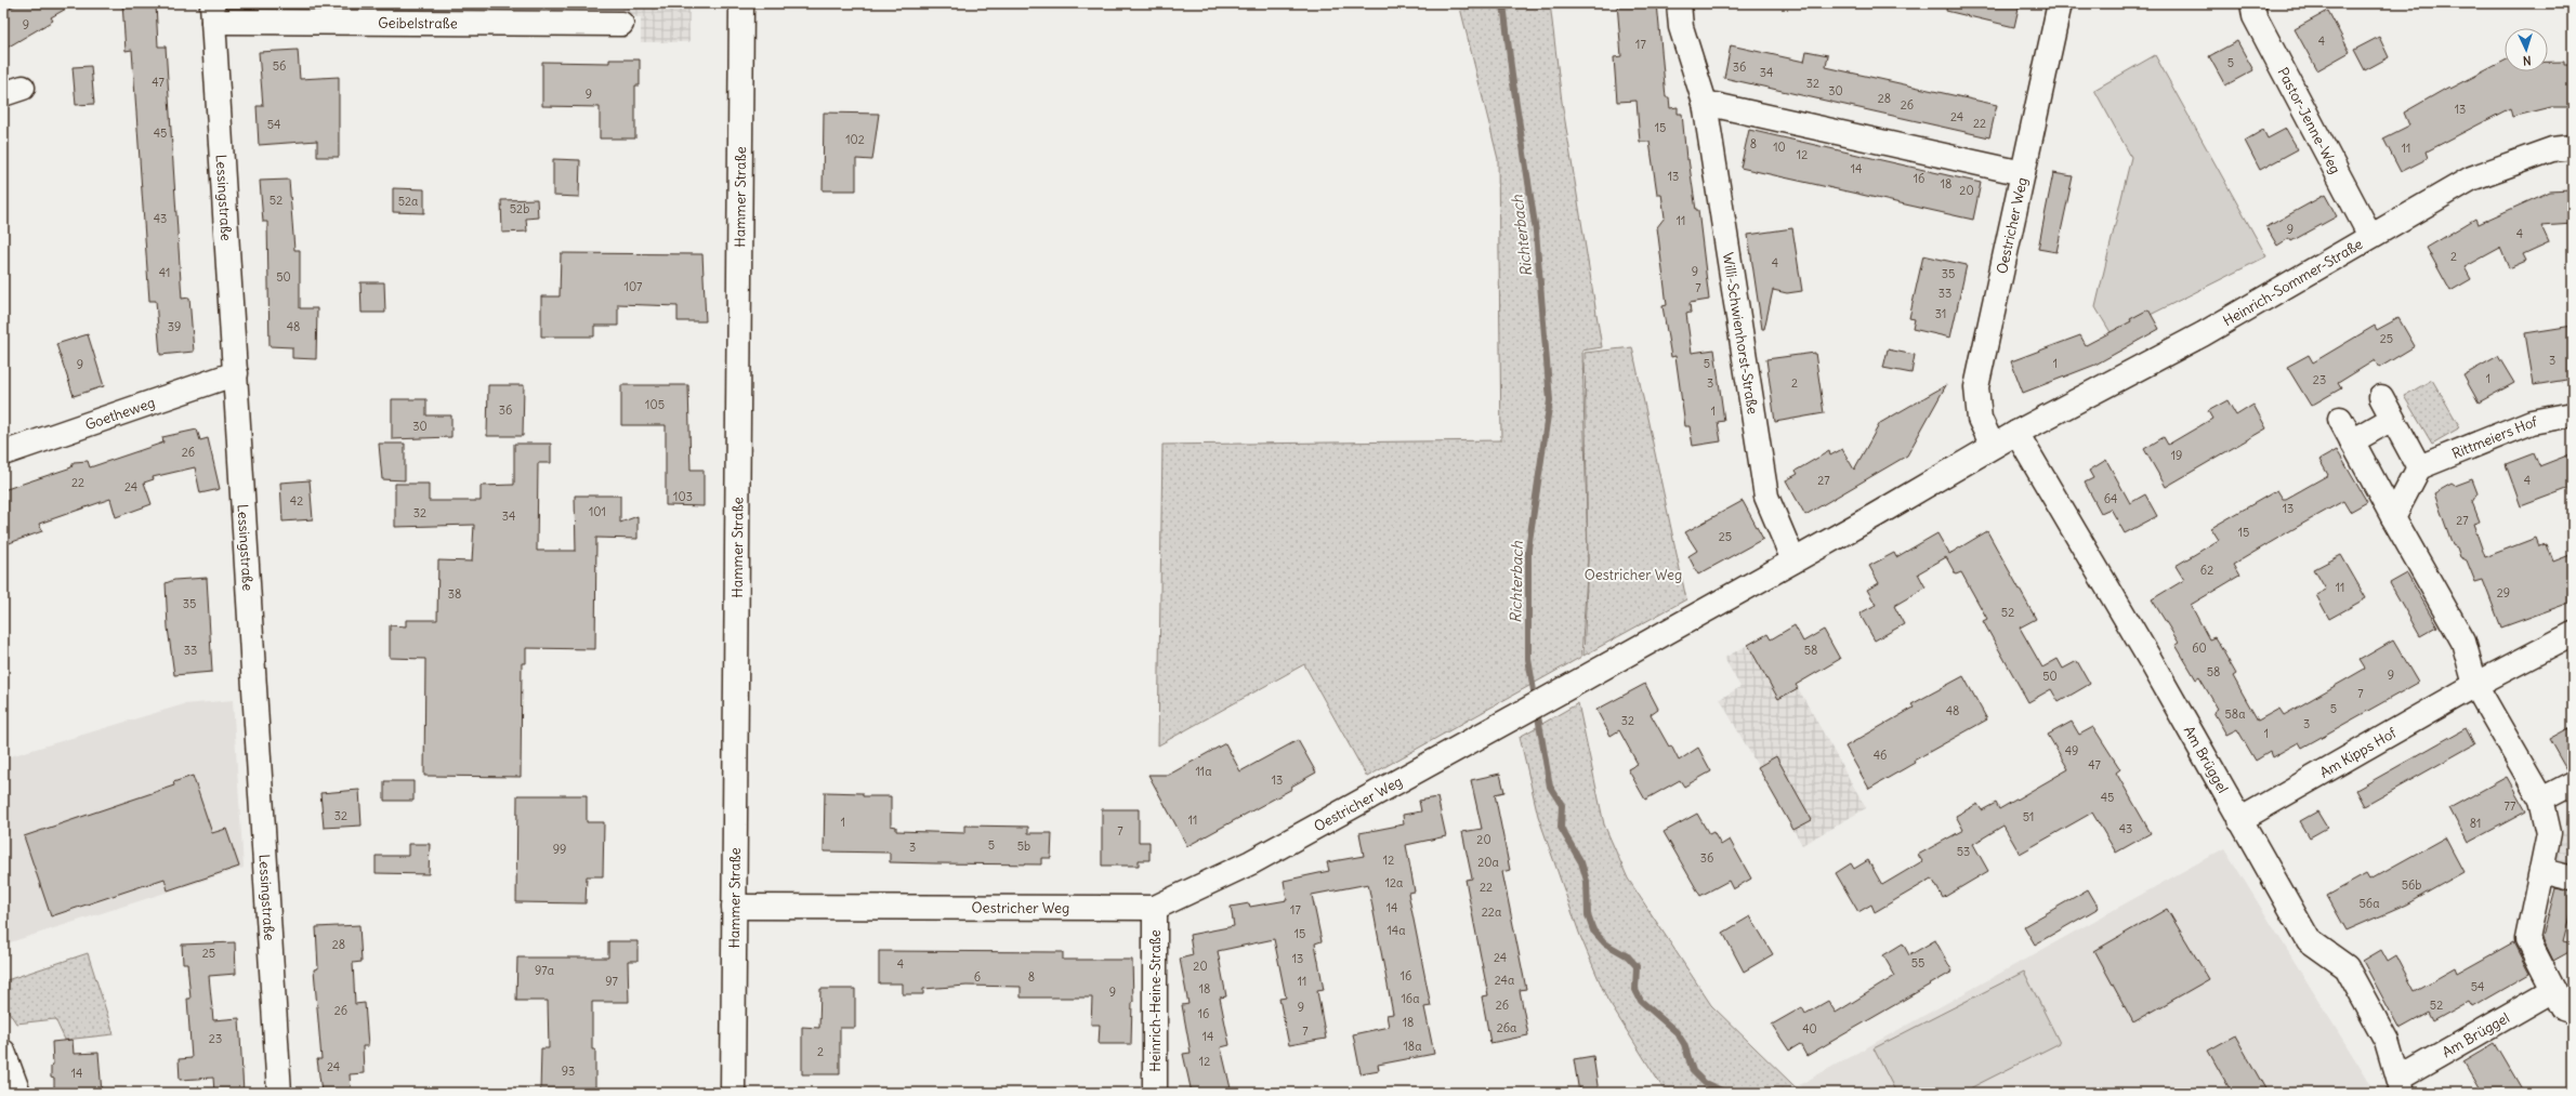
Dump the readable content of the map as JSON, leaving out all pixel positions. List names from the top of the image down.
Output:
{
  "streets": {
    "street": [
      "Geibelstraße",
      "Pastor-Jenne-Weg",
      "Lessingstraße",
      "Hammer Straße",
      "Oestricher Weg",
      "Heinrich-Sommer-Straße",
      "Willi-Schwienhorst-Straße",
      "Goetheweg",
      "Rittmeiers Hof",
      "Am Kipps Hof",
      "Am Brüggel",
      "Heinrich-Heine-Straße"
    ]
  },
  "crossings": [
    ["Geibelstraße", "Lessingstraße"],
    ["Pastor-Jenne-Weg", "Heinrich-Sommer-Straße"],
    ["Lessingstraße", "Goetheweg"],
    ["Hammer Straße", "Oestricher Weg"],
    ["Oestricher Weg", "Heinrich-Sommer-Straße"],
    ["Oestricher Weg", "Willi-Schwienhorst-Straße"],
    ["Oestricher Weg", "Am Brüggel"],
    ["Oestricher Weg", "Heinrich-Heine-Straße"],
    ["Heinrich-Sommer-Straße", "Am Brüggel"],
    ["Am Kipps Hof", "Am Brüggel"]
  ],
  "water": ["Richterbach"],
  "parks": ["Oestricher Weg"],
  "house_numbers": [
    "9",
    "4",
    "17",
    "5",
    "56",
    "36",
    "34",
    "47",
    "32",
    "30",
    "9",
    "28",
    "26",
    "13",
    "24",
    "22",
    "54",
    "15",
    "45",
    "102",
    "8",
    "10",
    "11",
    "12",
    "14",
    "13",
    "16",
    "18",
    "20",
    "52",
    "52a",
    "52b",
    "43",
    "11",
    "9",
    "4",
    "2",
    "4",
    "9",
    "41",
    "35",
    "50",
    "107",
    "7",
    "33",
    "31",
    "39",
    "48",
    "25",
    "3",
    "5",
    "1",
    "9",
    "1",
    "23",
    "3",
    "2",
    "105",
    "36",
    "1",
    "30",
    "26",
    "19",
    "27",
    "4",
    "22",
    "24",
    "103",
    "64",
    "42",
    "13",
    "101",
    "32",
    "34",
    "27",
    "15",
    "25",
    "62",
    "11",
    "29",
    "38",
    "35",
    "52",
    "60",
    "33",
    "58",
    "58",
    "9",
    "50",
    "7",
    "5",
    "48",
    "58a",
    "32",
    "3",
    "1",
    "49",
    "46",
    "47",
    "11a",
    "13",
    "45",
    "77",
    "32",
    "51",
    "11",
    "1",
    "81",
    "43",
    "7",
    "20",
    "5",
    "5b",
    "3",
    "99",
    "53",
    "36",
    "12",
    "20a",
    "12a",
    "56b",
    "22",
    "56a",
    "14",
    "17",
    "22a",
    "14a",
    "15",
    "28",
    "25",
    "24",
    "13",
    "55",
    "4",
    "20",
    "97a",
    "16",
    "6",
    "8",
    "24a",
    "97",
    "11",
    "54",
    "18",
    "9",
    "16a",
    "26",
    "52",
    "9",
    "26",
    "16",
    "18",
    "26a",
    "40",
    "7",
    "14",
    "23",
    "18a",
    "2",
    "12",
    "24",
    "93",
    "14"
  ],
  "north": "bottom"
}
